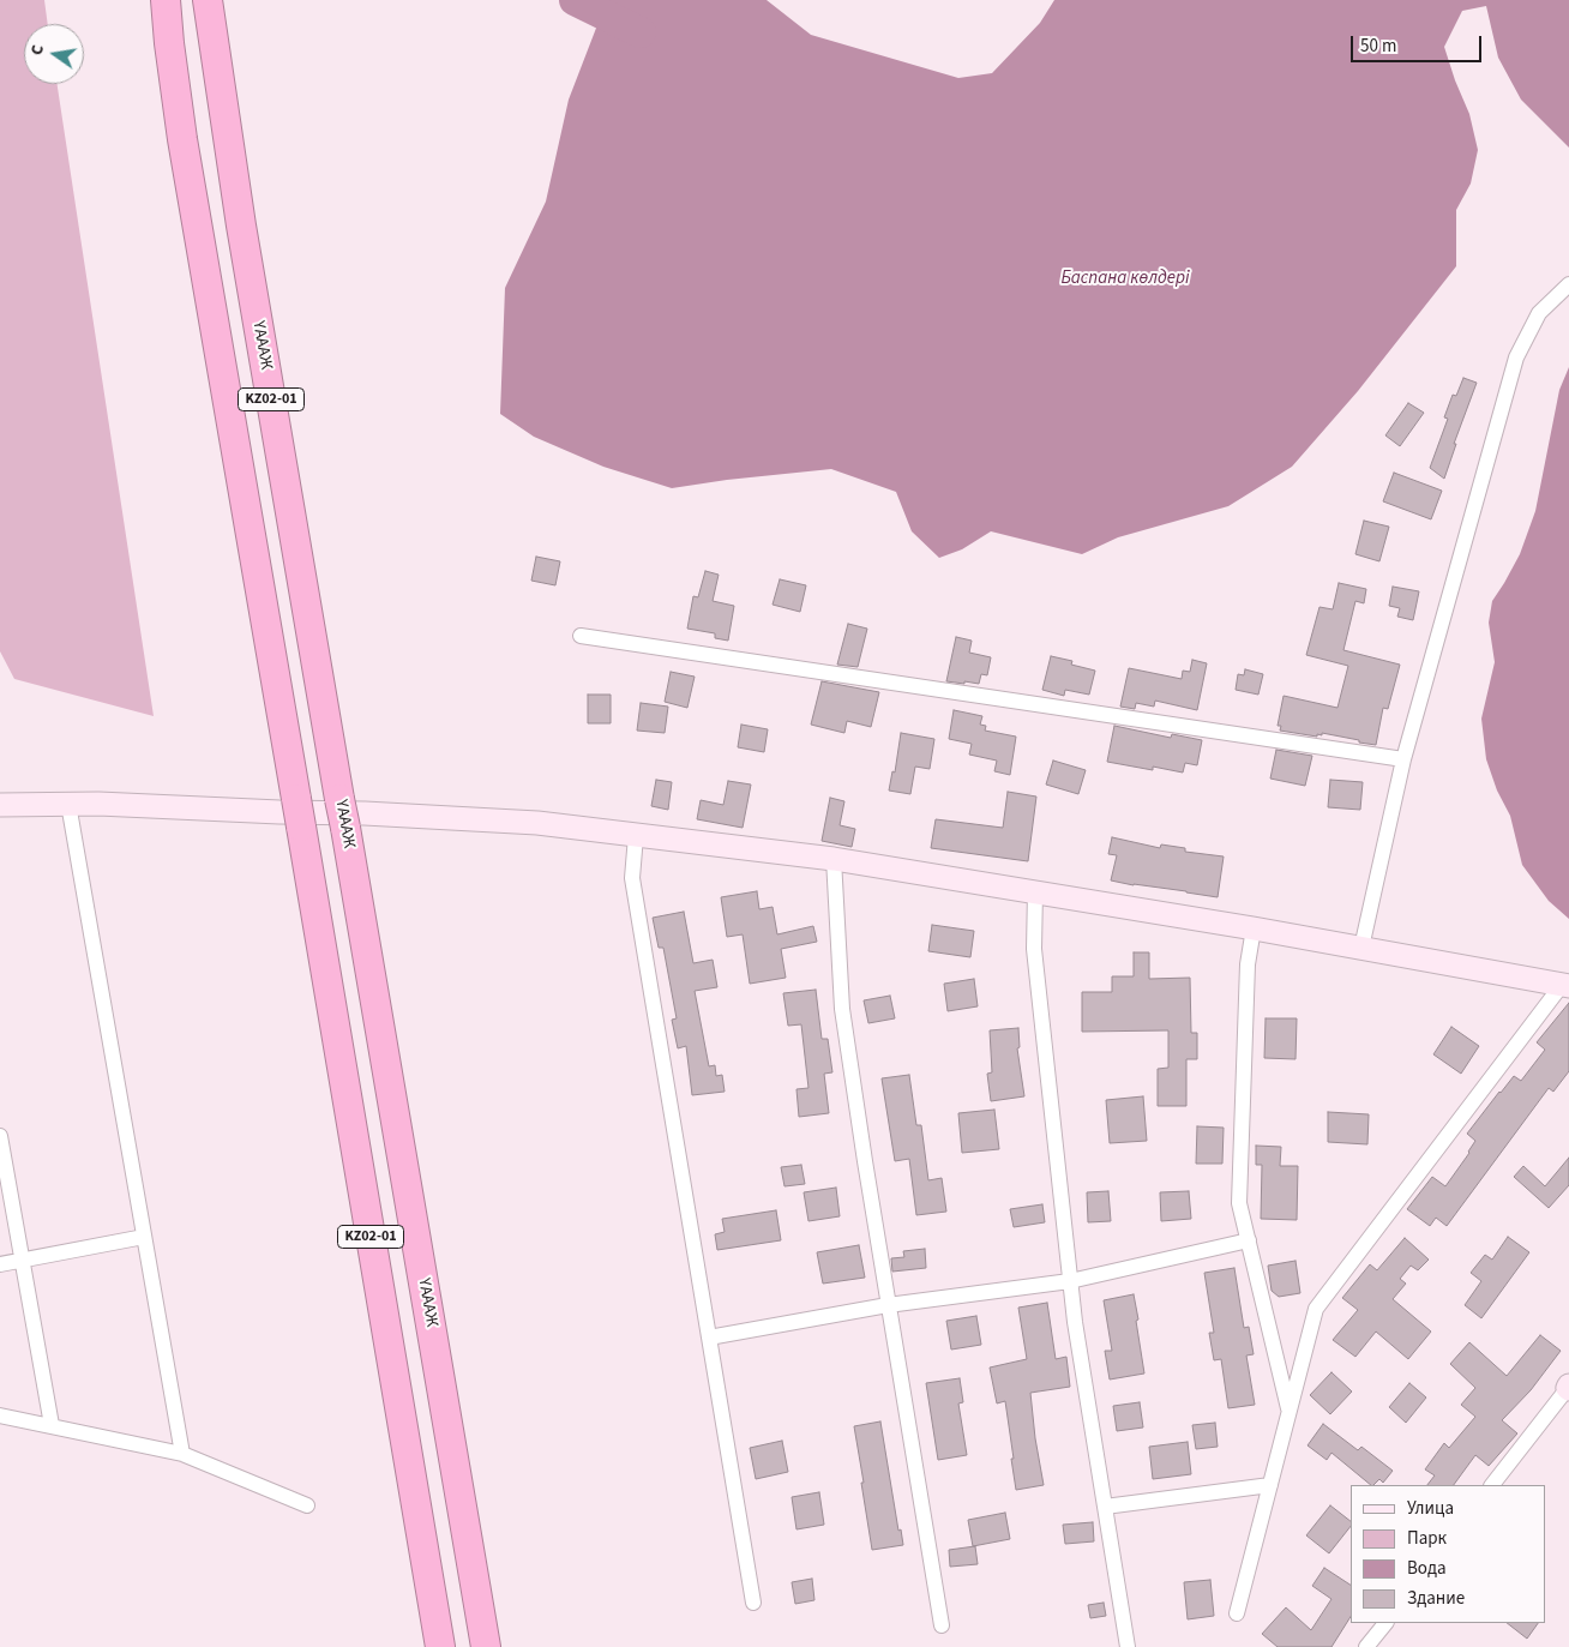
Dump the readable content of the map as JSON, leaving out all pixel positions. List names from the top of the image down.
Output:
{
  "streets": {
    "highway": ["ҮАААЖ", "KZ02-01"]
  },
  "water": ["Баспана көлдері"],
  "legend": [
    "Улица",
    "Парк",
    "Вода",
    "Здание"
  ],
  "scale_bar": "50 m",
  "north": "left"
}
